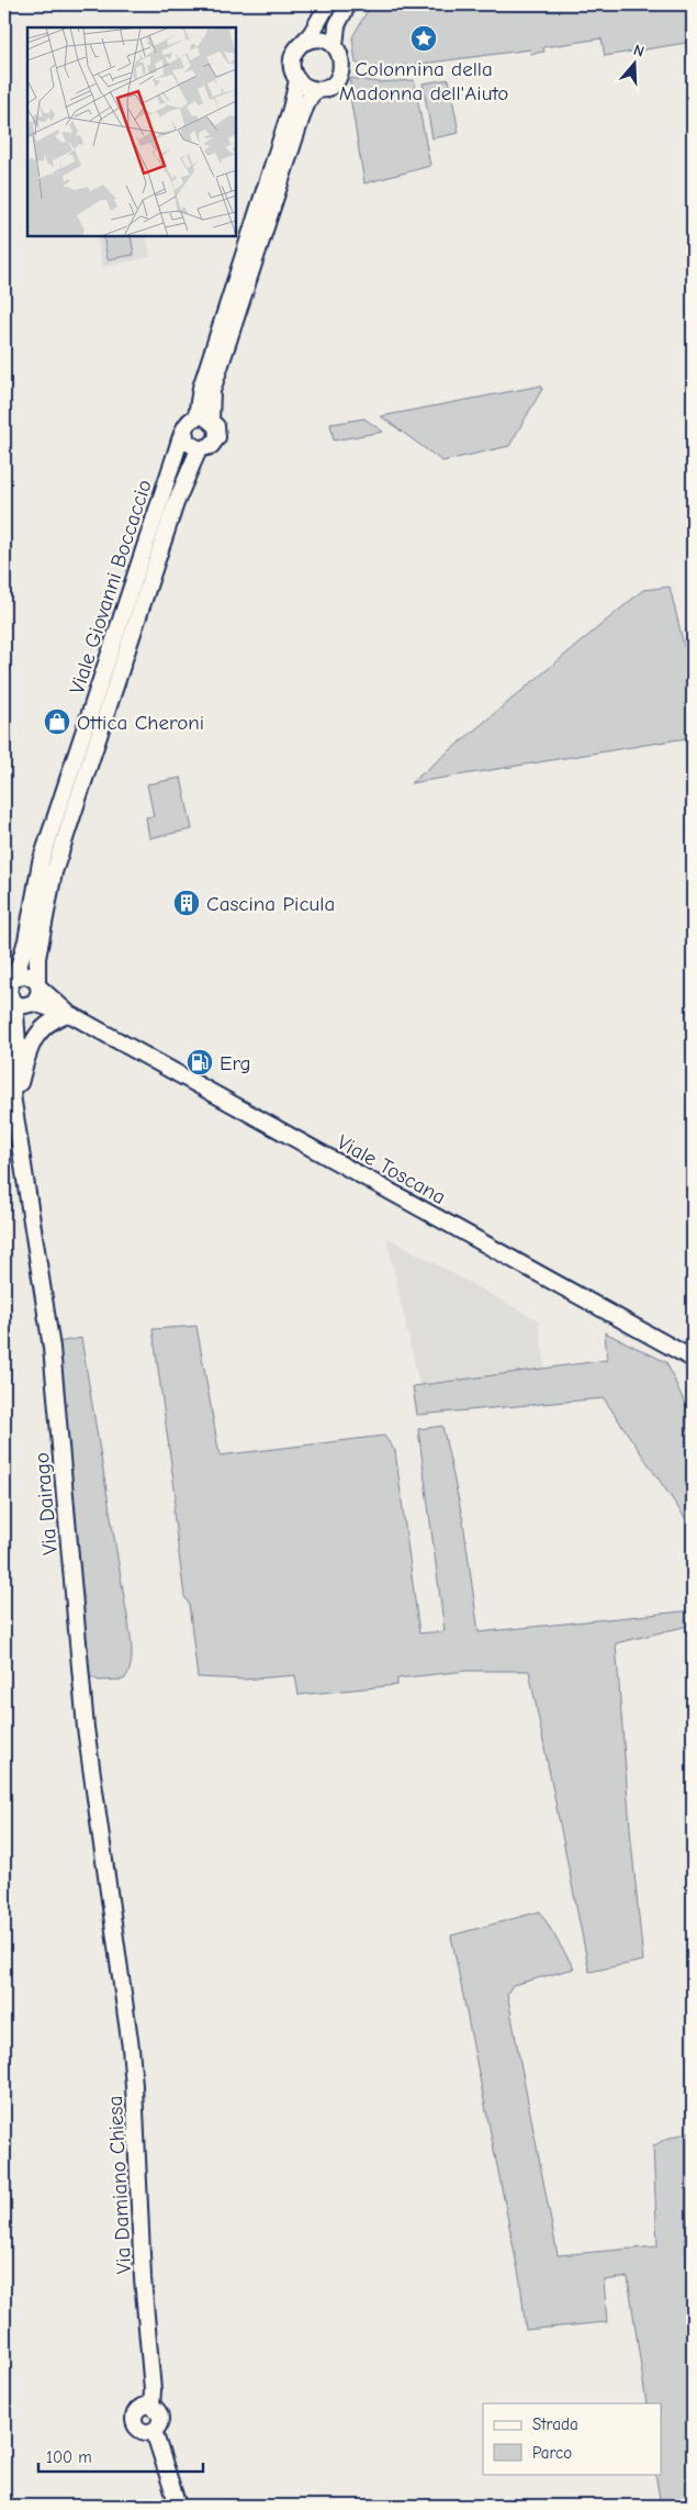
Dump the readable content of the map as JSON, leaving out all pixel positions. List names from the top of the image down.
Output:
{
  "streets": {
    "street": [
      "Viale Giovanni Boccaccio",
      "Viale Toscana",
      "Via Dairago",
      "Via Damiano Chiesa"
    ]
  },
  "crossings": [
    ["Viale Giovanni Boccaccio", "Viale Toscana"],
    ["Via Dairago", "Via Damiano Chiesa"]
  ],
  "places": {
    "place": ["Colonnina della Madonna dell'Aiuto"],
    "shop": ["Ottica Cheroni"],
    "building": ["Cascina Picula"],
    "fuel station": ["Erg"]
  },
  "legend": ["Strada", "Parco"],
  "scale_bar": "100 m",
  "north": "top"
}
